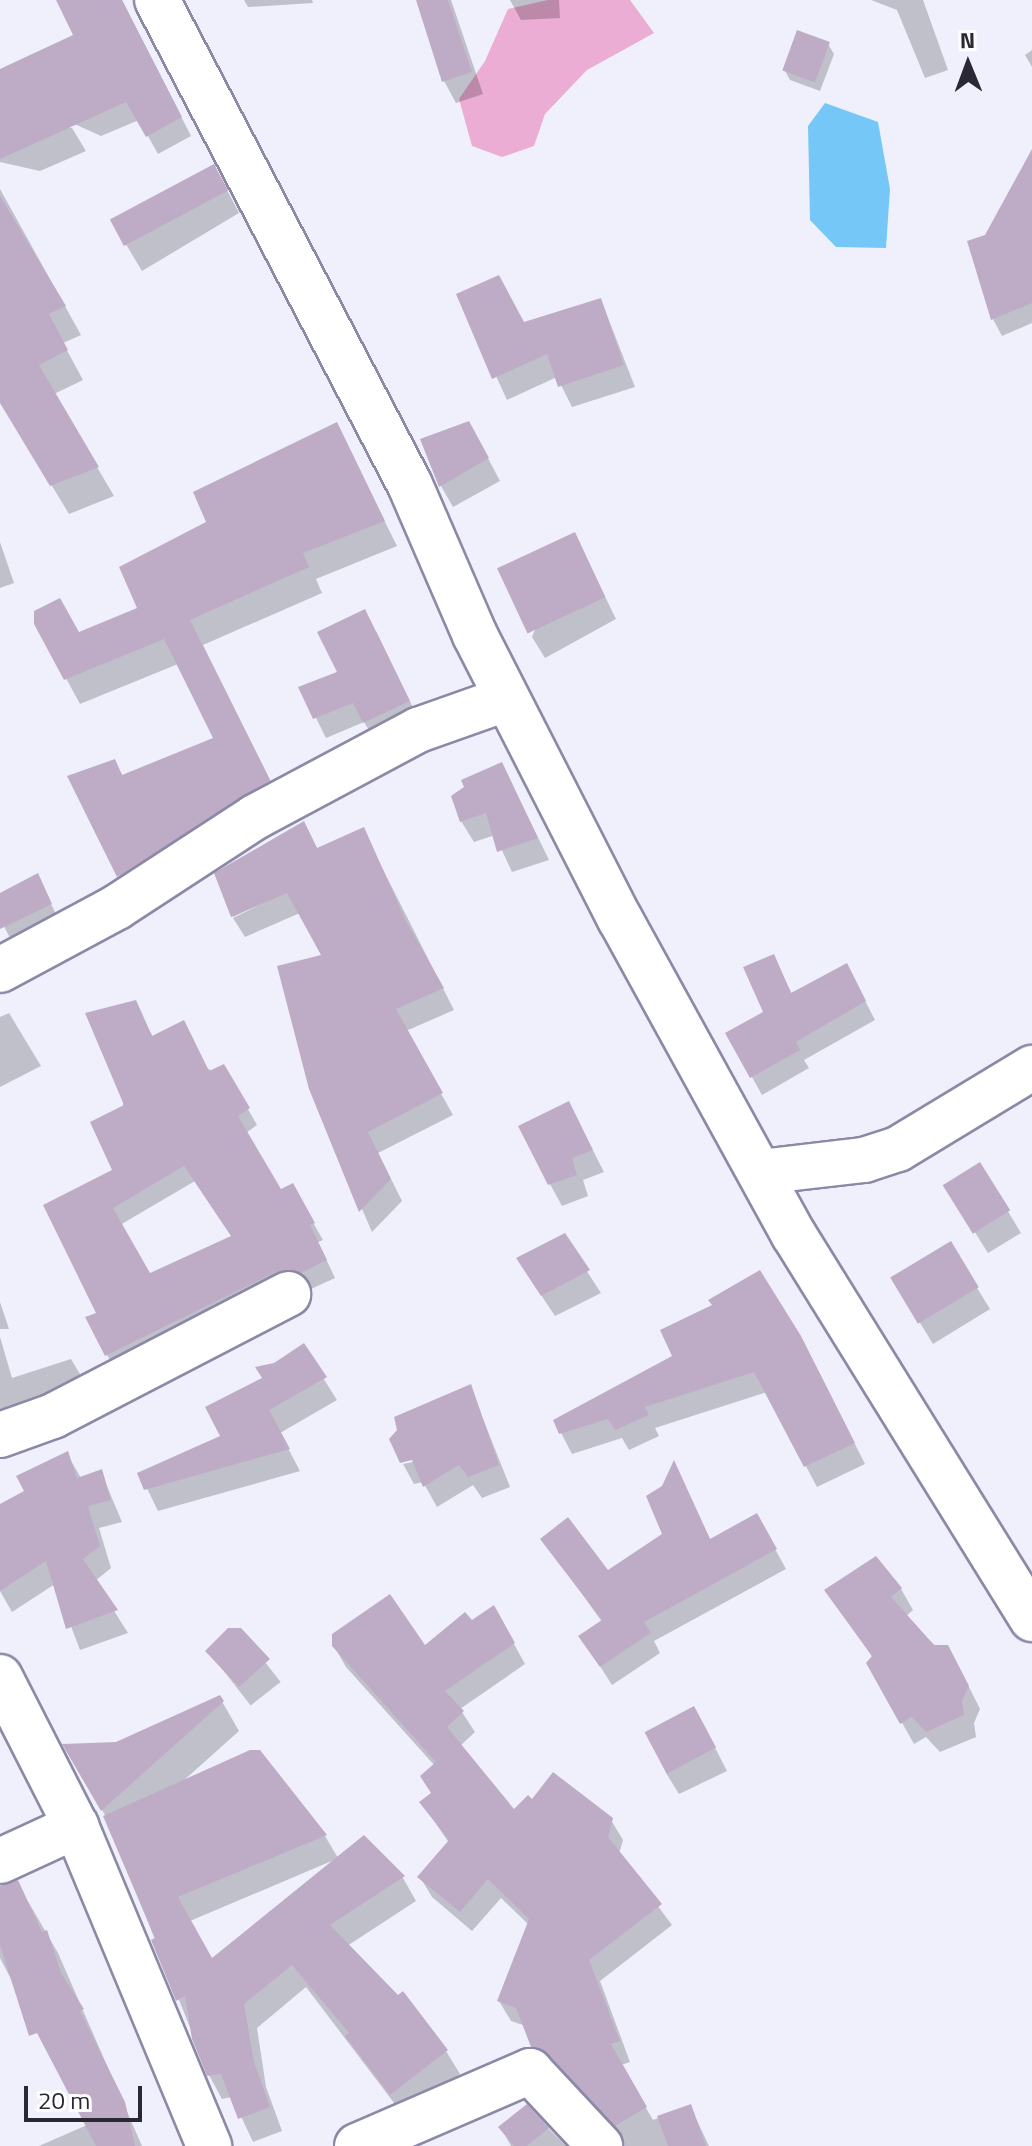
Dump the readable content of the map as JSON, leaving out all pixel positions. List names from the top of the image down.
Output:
{
  "scale_bar": "20 m",
  "north": "top"
}
